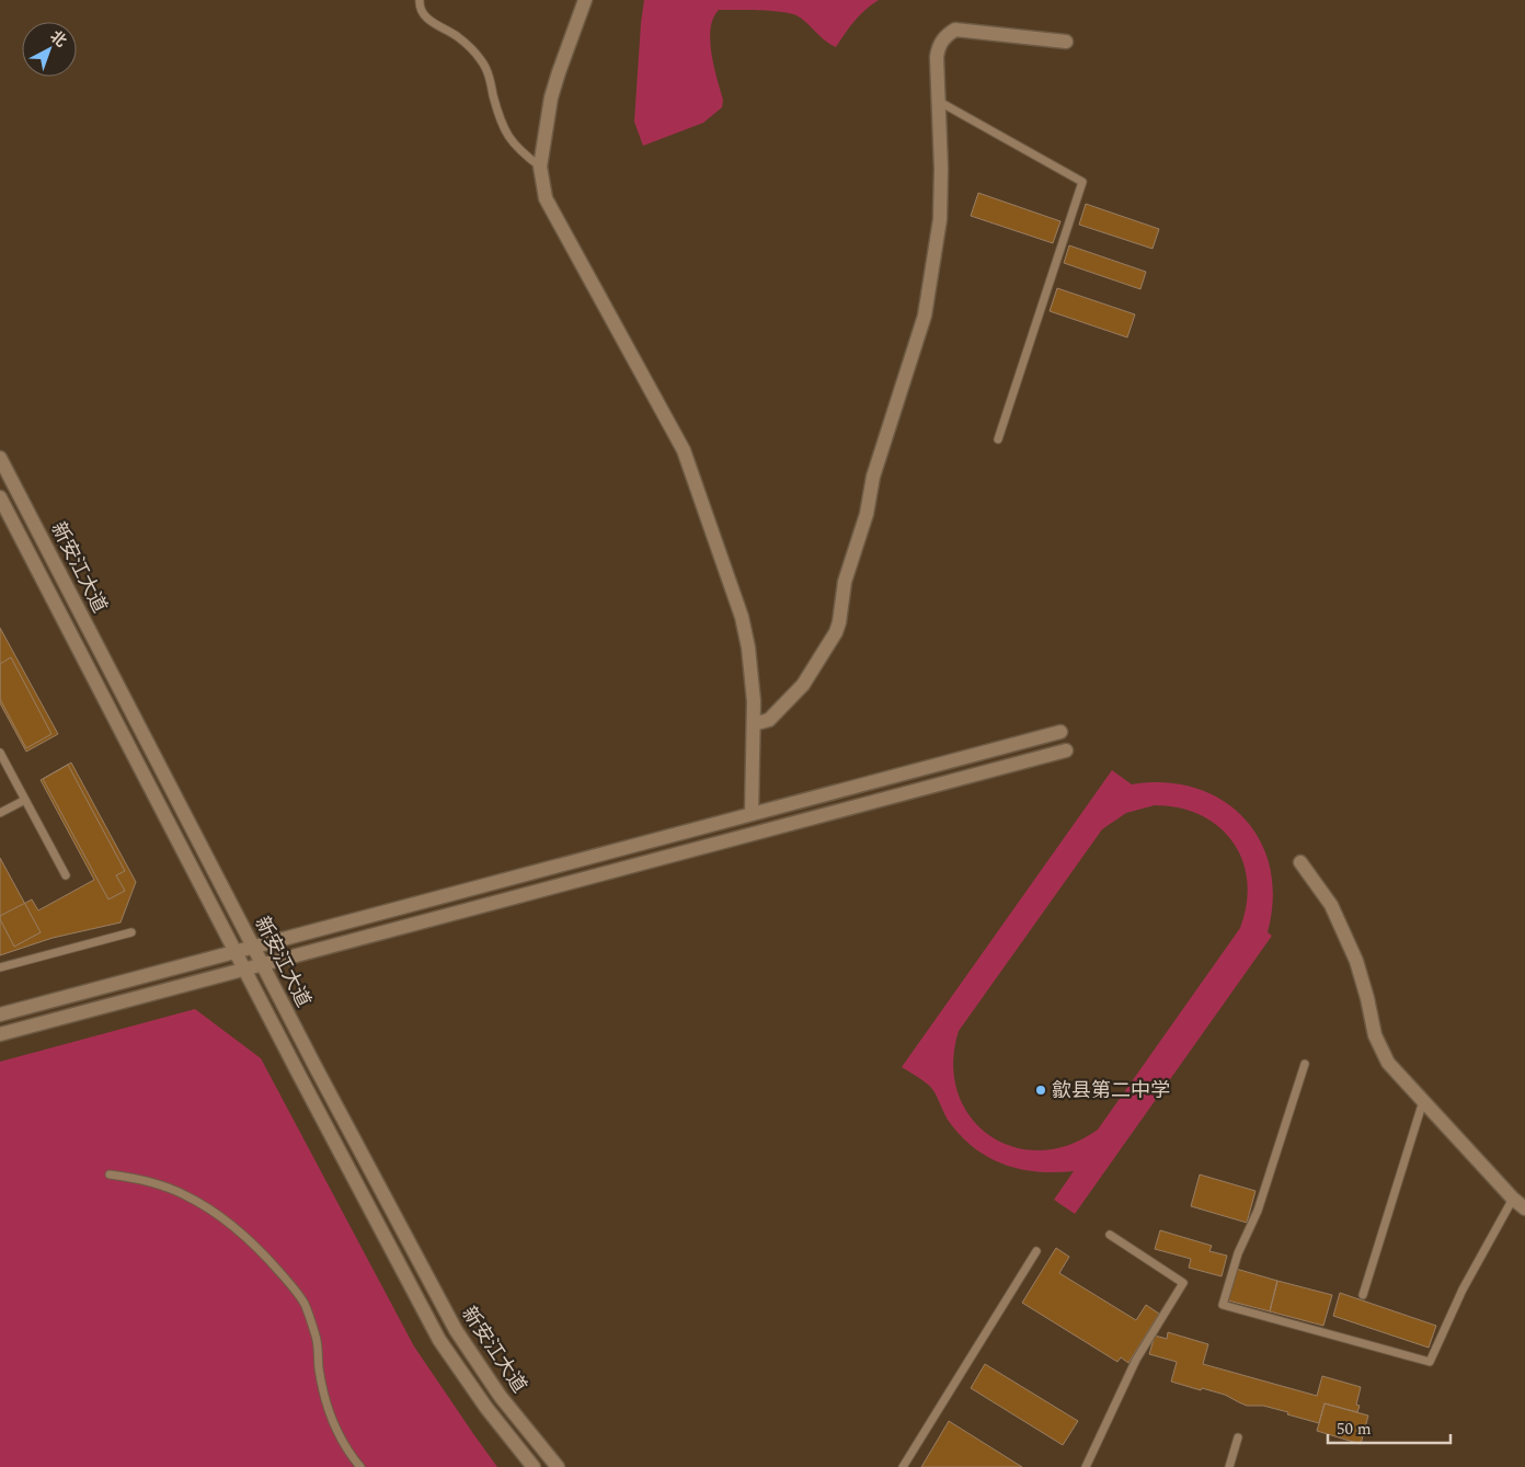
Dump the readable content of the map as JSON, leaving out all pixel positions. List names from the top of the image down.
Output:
{
  "streets": {
    "street": ["新安江大道"]
  },
  "places": ["歙县第二中学"],
  "scale_bar": "50 m",
  "north": "top right"
}
